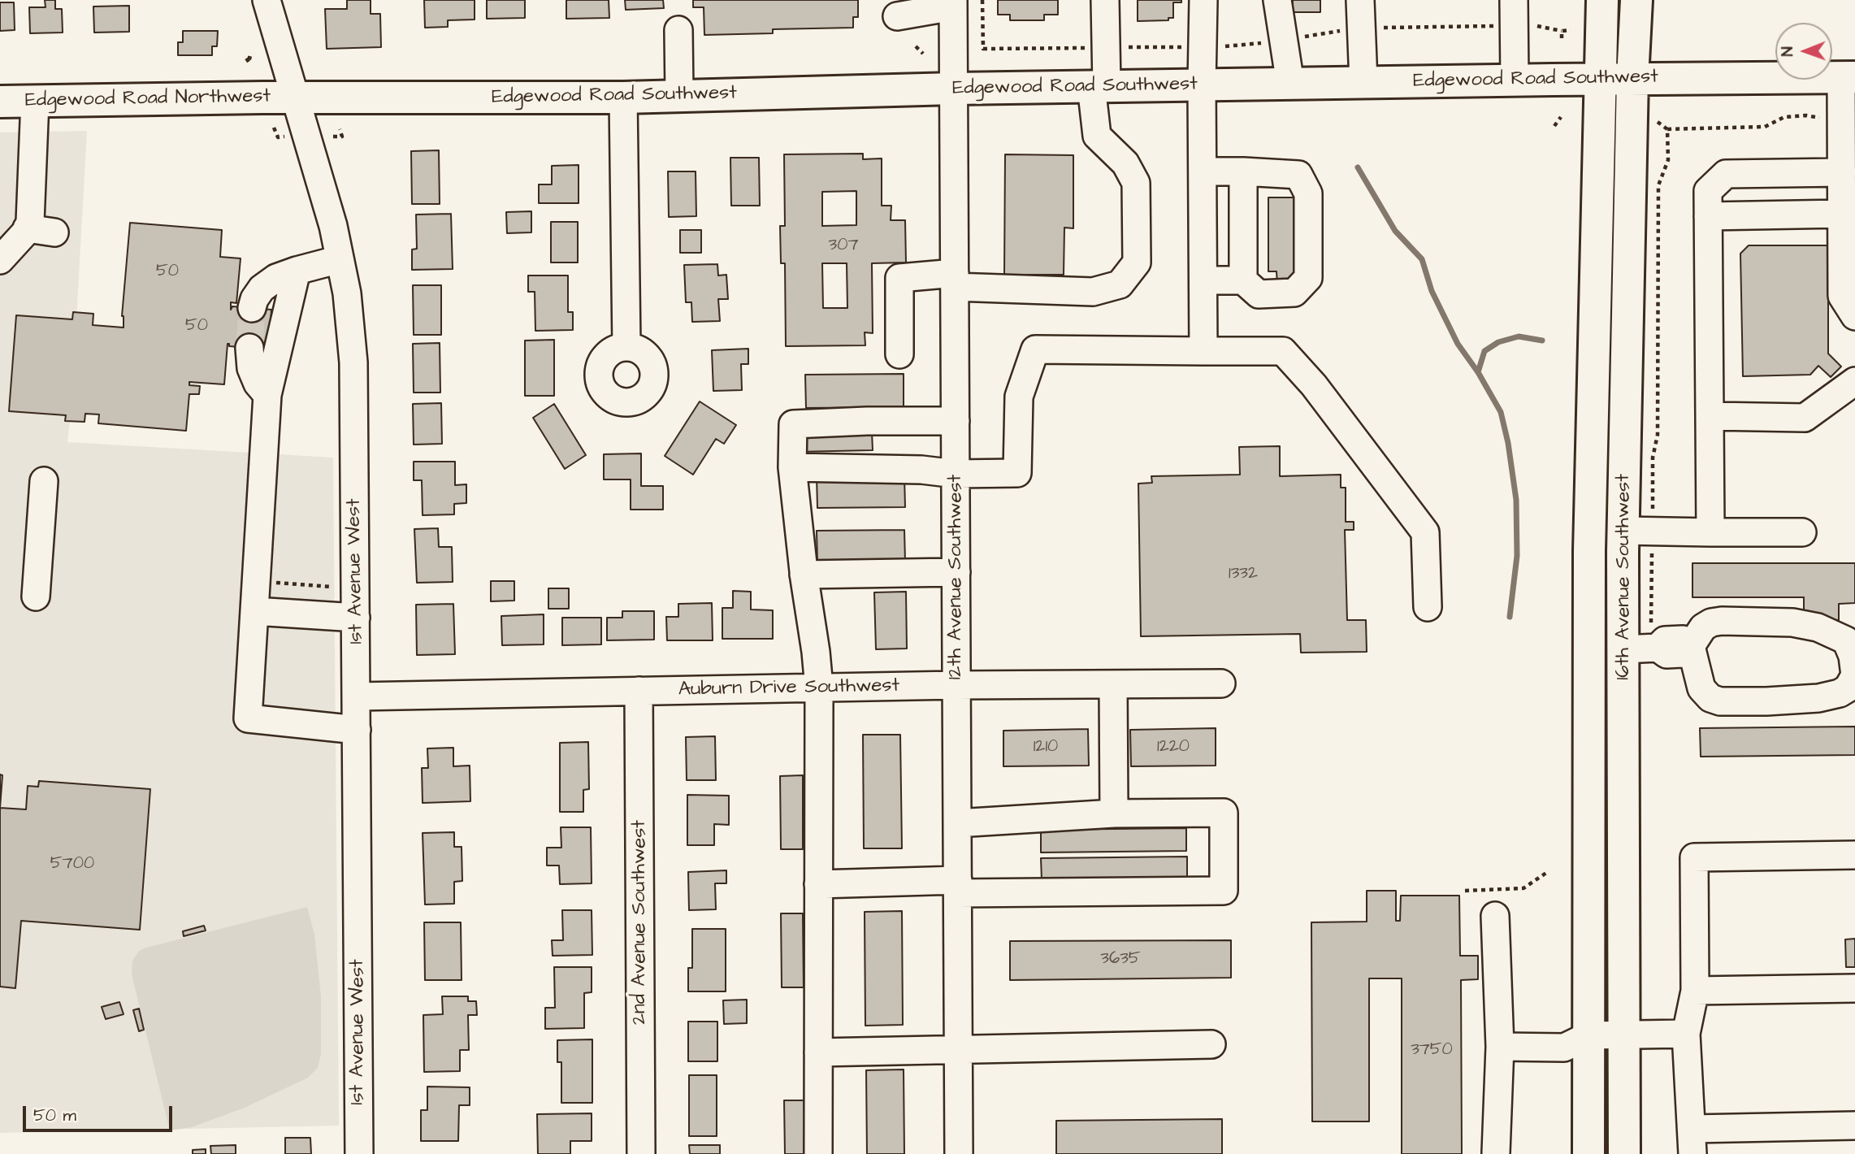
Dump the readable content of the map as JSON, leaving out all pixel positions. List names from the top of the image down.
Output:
{
  "streets": {
    "main road": ["Edgewood Road Southwest", "Edgewood Road Northwest", "16th Avenue Southwest"],
    "street": [
      "1st Avenue West",
      "12th Avenue Southwest",
      "Auburn Drive Southwest",
      "2nd Avenue Southwest"
    ]
  },
  "crossings": [
    ["Edgewood Road Southwest", "Edgewood Road Northwest"],
    ["Edgewood Road Southwest", "1st Avenue West"],
    ["Edgewood Road Southwest", "12th Avenue Southwest"],
    ["Edgewood Road Southwest", "16th Avenue Southwest"],
    ["Edgewood Road Northwest", "1st Avenue West"],
    ["1st Avenue West", "Auburn Drive Southwest"],
    ["12th Avenue Southwest", "Auburn Drive Southwest"],
    ["Auburn Drive Southwest", "2nd Avenue Southwest"]
  ],
  "house_numbers": [
    "307",
    "50",
    "50",
    "1332",
    "1210",
    "1220",
    "5700",
    "3635",
    "3750"
  ],
  "scale_bar": "50 m",
  "north": "left"
}
